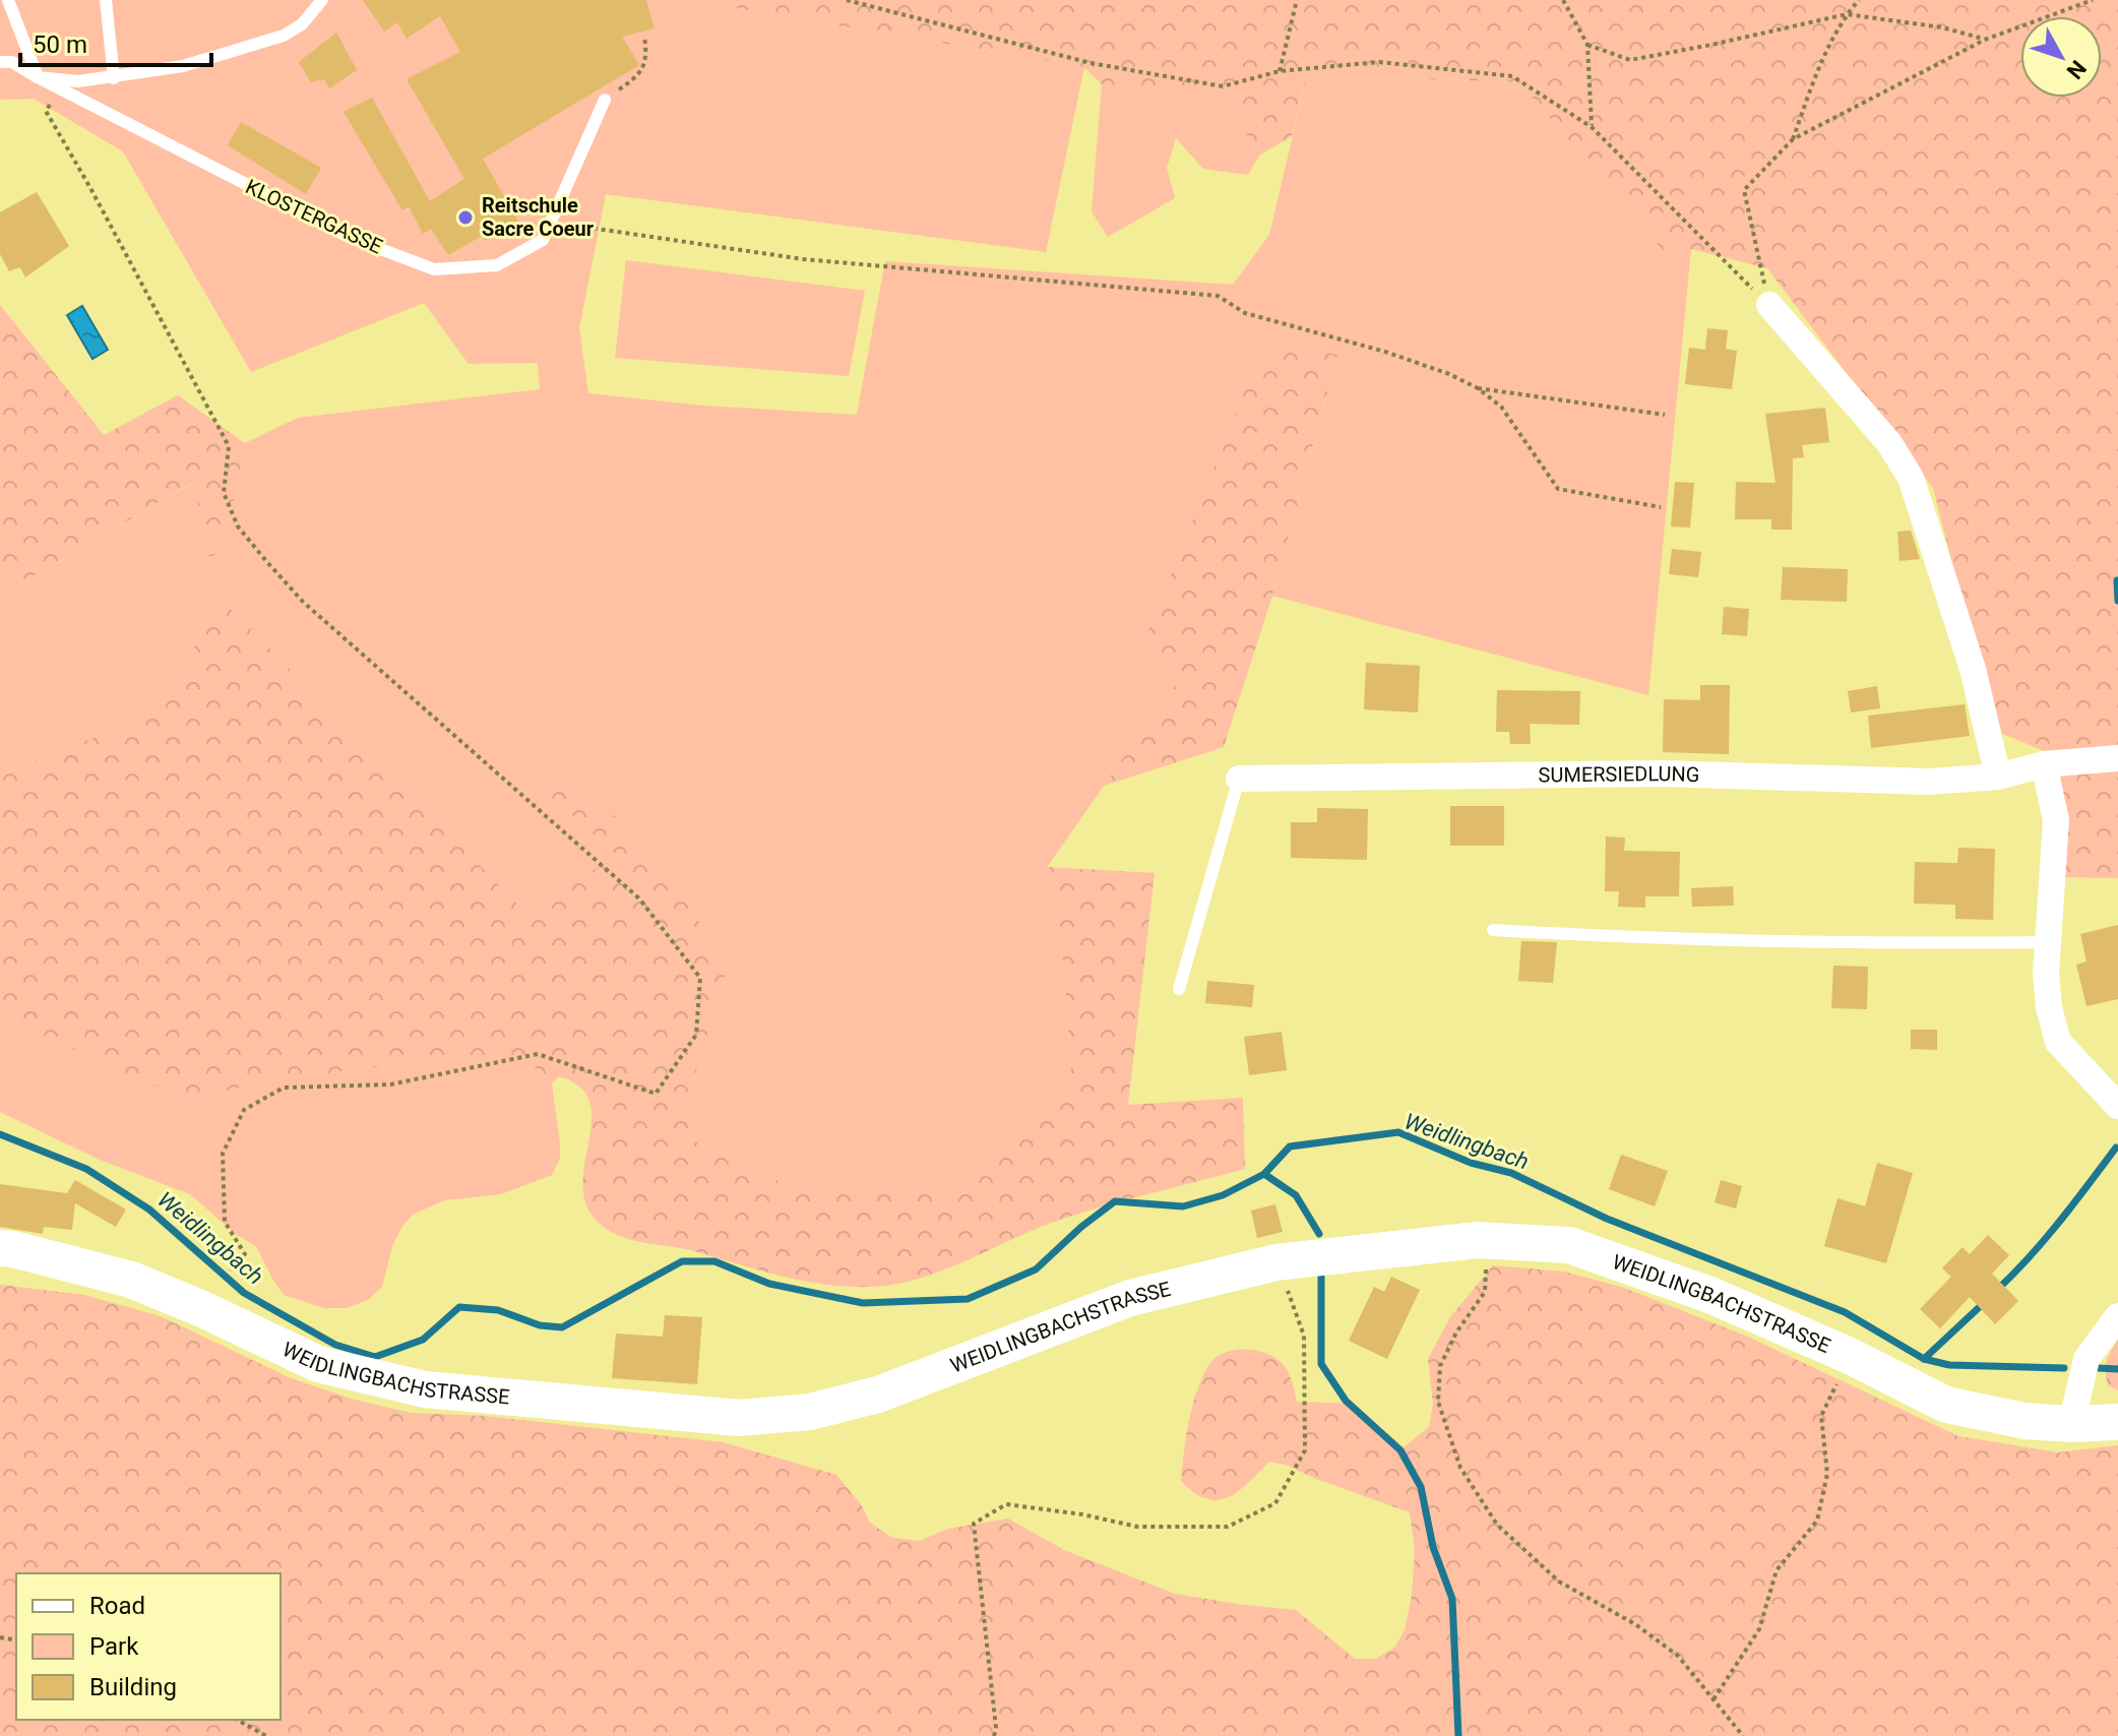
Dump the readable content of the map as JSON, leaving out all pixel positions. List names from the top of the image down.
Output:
{
  "streets": {
    "main road": ["WEIDLINGBACHSTRASSE"],
    "street": ["SUMERSIEDLUNG"],
    "lane": ["KLOSTERGASSE"]
  },
  "water": ["Weidlingbach"],
  "places": ["Reitschule Sacre Coeur"],
  "legend": ["Road", "Park", "Building"],
  "scale_bar": "50 m",
  "north": "bottom right"
}
